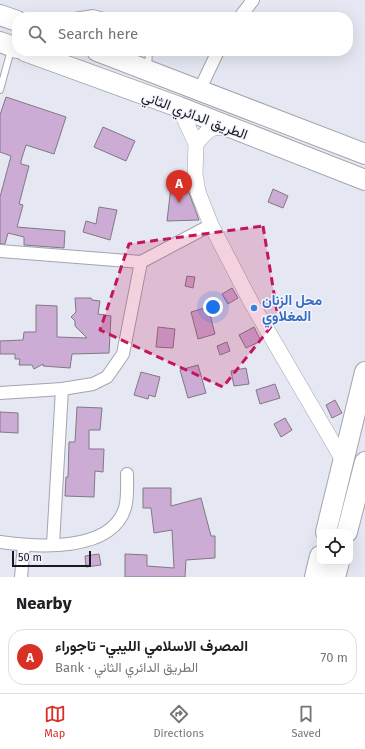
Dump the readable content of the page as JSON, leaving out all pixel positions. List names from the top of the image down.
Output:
{
  "streets": {
    "highway": ["الطريق الدائري الثاني"]
  },
  "places": ["محل الزنان المغلاوي"],
  "scale_bar": "50 m",
  "page": {
    "search": "Search here",
    "pins": "A",
    "scale": "50 m",
    "heading": "Nearby",
    "list": [
      {
        "mark": "A",
        "name": "المصرف الاسلامي الليبي- تاجوراء",
        "note": "Bank · الطريق الدائري الثاني",
        "value": "70 m"
      }
    ],
    "nav": ["Map", "Directions", "Saved"]
  }
}
